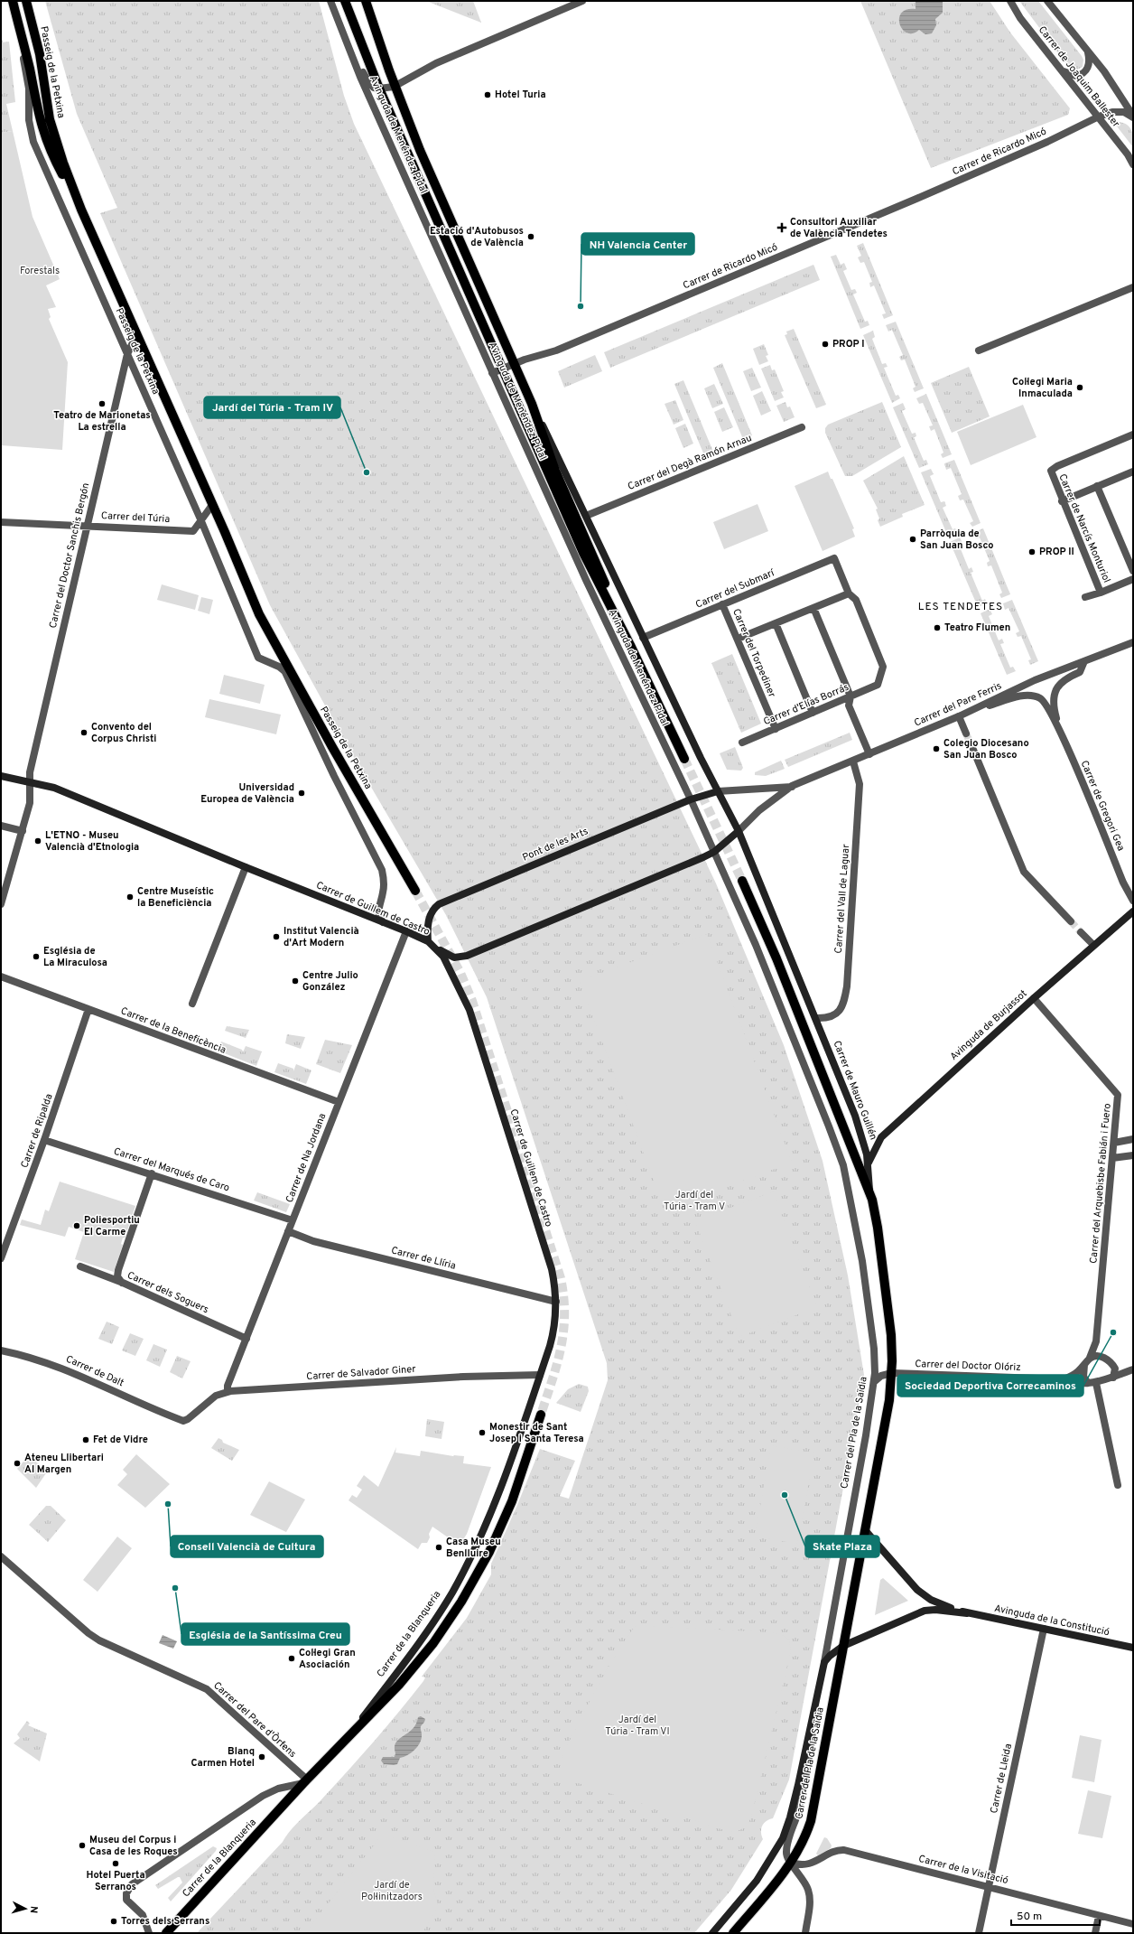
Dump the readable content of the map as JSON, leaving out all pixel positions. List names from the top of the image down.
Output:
{
  "streets": {
    "main road": [
      "Passeig de la Petxina",
      "Avinguda de Menéndez Pidal",
      "Pont de les Arts",
      "Carrer de Guillem de Castro",
      "Avinguda de Burjassot",
      "Carrer de Mauro Guillén",
      "Carrer del Pla de la Saïdia",
      "Avinguda de la Constitució",
      "Carrer de la Blanqueria"
    ],
    "street": [
      "Carrer de Joaquim Ballester",
      "Carrer de Ricardo Micó",
      "Carrer del Degà Ramón Arnau",
      "Carrer del Túria",
      "Carrer de Narcís Monturiol",
      "Carrer del Doctor Sanchis Bergón",
      "Carrer del Submarí",
      "Carrer del Torpediner",
      "Carrer d'Elías Borrás",
      "Carrer del Pare Ferris",
      "Carrer de Gregori Gea",
      "Carrer del Vall de Laguar",
      "Carrer de la Beneficència",
      "Carrer de Ripalda",
      "Carrer de Na Jordana",
      "Carrer del Marqués de Caro",
      "Carrer del Arquebisbe Fabián i Fuero",
      "Carrer de Llíria",
      "Carrer dels Soguers",
      "Carrer del Doctor Olóriz",
      "Carrer de Dalt",
      "Carrer de Salvador Giner",
      "Carrer del Pare d'Òrfens",
      "Carrer de Lleida",
      "Carrer de la Visitació"
    ]
  },
  "crossings": [
    ["Passeig de la Petxina", "Carrer del Túria"],
    ["Passeig de la Petxina", "Carrer del Doctor Sanchis Bergón"],
    ["Passeig de la Petxina", "Carrer de Guillem de Castro"],
    ["Carrer de Joaquim Ballester", "Carrer de Ricardo Micó"],
    ["Avinguda de Menéndez Pidal", "Carrer de Ricardo Micó"],
    ["Avinguda de Menéndez Pidal", "Carrer del Degà Ramón Arnau"],
    ["Avinguda de Menéndez Pidal", "Carrer del Submarí"],
    ["Avinguda de Menéndez Pidal", "Carrer del Pare Ferris"],
    ["Avinguda de Menéndez Pidal", "Pont de les Arts"],
    ["Avinguda de Menéndez Pidal", "Carrer de Mauro Guillén"],
    ["Carrer del Túria", "Carrer del Doctor Sanchis Bergón"],
    ["Carrer del Doctor Sanchis Bergón", "Carrer de Guillem de Castro"],
    ["Carrer del Submarí", "Carrer del Torpediner"],
    ["Carrer del Submarí", "Carrer d'Elías Borrás"],
    ["Carrer del Torpediner", "Carrer d'Elías Borrás"],
    ["Carrer del Pare Ferris", "Carrer de Gregori Gea"],
    ["Carrer del Pare Ferris", "Pont de les Arts"],
    ["Carrer del Pare Ferris", "Carrer del Vall de Laguar"],
    ["Carrer del Pare Ferris", "Carrer de Mauro Guillén"],
    ["Pont de les Arts", "Carrer de Guillem de Castro"],
    ["Carrer del Vall de Laguar", "Carrer de Mauro Guillén"],
    ["Carrer de Guillem de Castro", "Carrer de Na Jordana"],
    ["Carrer de Guillem de Castro", "Carrer de Llíria"],
    ["Carrer de Guillem de Castro", "Carrer de Salvador Giner"],
    ["Carrer de Guillem de Castro", "Carrer de la Blanqueria"],
    ["Avinguda de Burjassot", "Carrer de Mauro Guillén"],
    ["Avinguda de Burjassot", "Carrer del Arquebisbe Fabián i Fuero"],
    ["Carrer de la Beneficència", "Carrer de Ripalda"],
    ["Carrer de la Beneficència", "Carrer de Na Jordana"],
    ["Carrer de Mauro Guillén", "Carrer del Pla de la Saïdia"],
    ["Carrer de Ripalda", "Carrer del Marqués de Caro"],
    ["Carrer de Na Jordana", "Carrer del Marqués de Caro"],
    ["Carrer de Na Jordana", "Carrer de Llíria"],
    ["Carrer de Na Jordana", "Carrer dels Soguers"],
    ["Carrer de Na Jordana", "Carrer de Salvador Giner"],
    ["Carrer del Arquebisbe Fabián i Fuero", "Carrer del Doctor Olóriz"],
    ["Carrer del Doctor Olóriz", "Carrer del Pla de la Saïdia"],
    ["Carrer de Dalt", "Carrer de Salvador Giner"],
    ["Carrer de Salvador Giner", "Carrer de la Blanqueria"],
    ["Carrer del Pla de la Saïdia", "Carrer de la Visitació"],
    ["Avinguda de la Constitució", "Carrer de Lleida"],
    ["Carrer de la Blanqueria", "Carrer del Pare d'Òrfens"],
    ["Carrer de Lleida", "Carrer de la Visitació"]
  ],
  "districts": ["LES TENDETES"],
  "parks": [
    "Forestals",
    "Jardí del Túria - Tram V",
    "Jardí del Túria - Tram VI",
    "Jardí de Pol·linitzadors"
  ],
  "places": {
    "other": [
      "Hotel Turia",
      "Estació d'Autobusos de València",
      "NH Valencia Center",
      "PROP I",
      "Col·legi Maria Inmaculada",
      "Teatro de Marionetas La estrella",
      "Jardí del Túria - Tram IV",
      "Parròquia de San Juan Bosco",
      "PROP II",
      "Teatro Flumen",
      "Convento del Corpus Christi",
      "Colegio Diocesano San Juan Bosco",
      "Universidad Europea de València",
      "L'ETNO - Museu Valencià d'Etnologia",
      "Centre Museístic la Beneficiència",
      "Institut Valencià d'Art Modern",
      "Església de La Miraculosa",
      "Centre Julio González",
      "Poliesportiu El Carme",
      "Sociedad Deportiva Correcaminos",
      "Monestir de Sant Josep i Santa Teresa",
      "Fet de Vidre",
      "Ateneu Llibertari Al Margen",
      "Skate Plaza",
      "Consell Valencià de Cultura",
      "Casa Museu Benlluire",
      "Església de la Santíssima Creu",
      "Col·legi Gran Asociación",
      "Blanq Carmen Hotel",
      "Museu del Corpus i Casa de les Roques",
      "Hotel Puerta Serranos",
      "Torres dels Serrans"
    ],
    "health": ["Consultori Auxiliar de València Tendetes"]
  },
  "scale_bar": "50 m",
  "north": "right"
}
